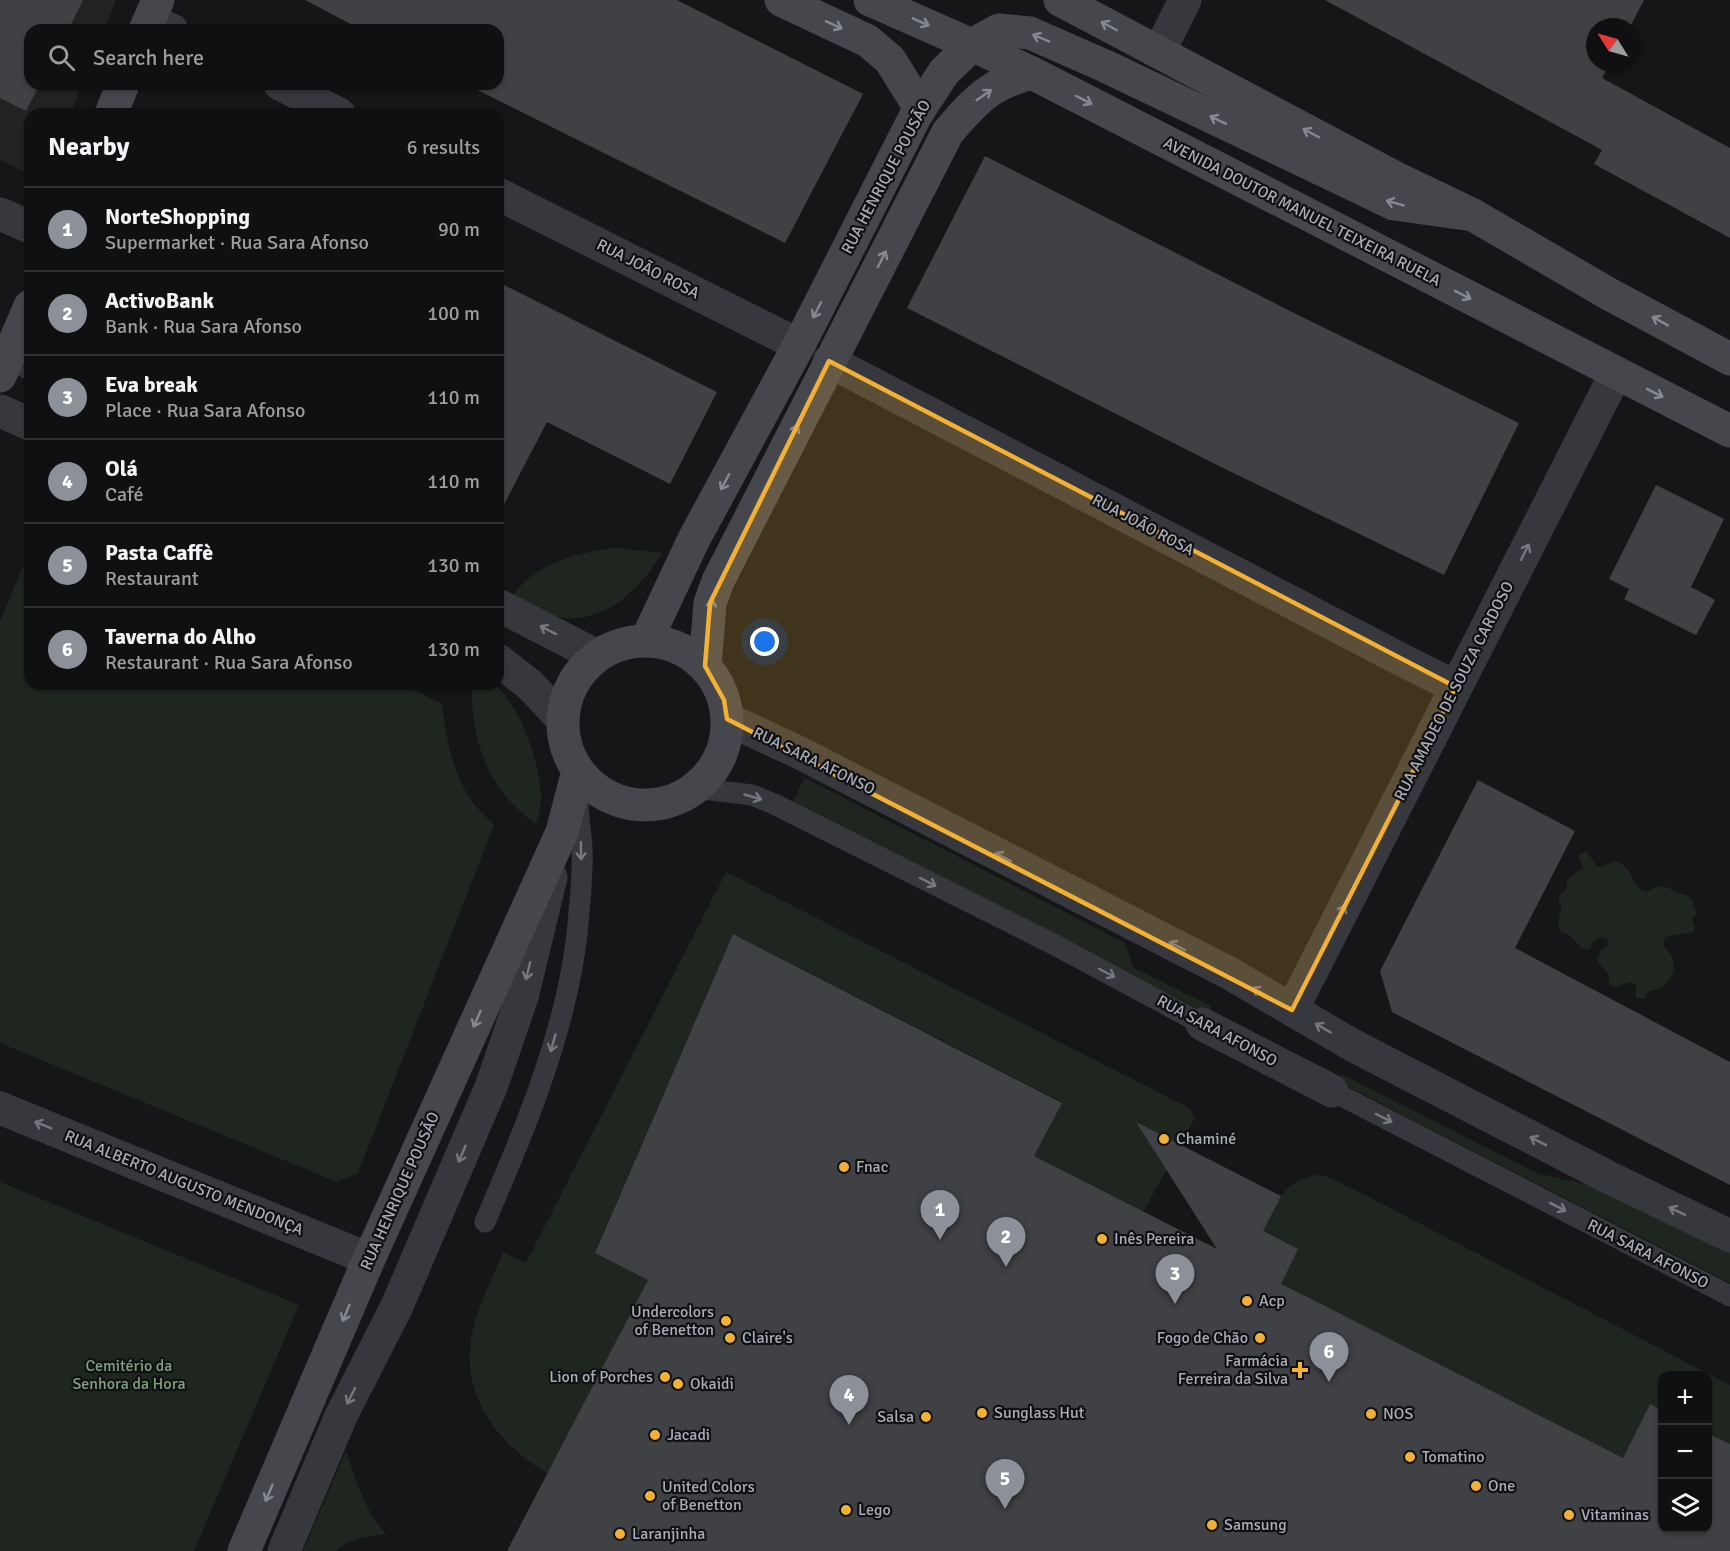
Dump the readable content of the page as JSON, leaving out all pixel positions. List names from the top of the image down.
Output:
{
  "streets": {
    "street": [
      "RUA HENRIQUE POUSÃO",
      "AVENIDA DOUTOR MANUEL TEIXEIRA RUELA",
      "RUA JOÃO ROSA",
      "RUA AMADEO DE SOUZA CARDOSO",
      "RUA SARA AFONSO",
      "RUA ALBERTO AUGUSTO MENDONÇA"
    ]
  },
  "crossings": [
    ["RUA HENRIQUE POUSÃO", "AVENIDA DOUTOR MANUEL TEIXEIRA RUELA"],
    ["RUA HENRIQUE POUSÃO", "RUA JOÃO ROSA"],
    ["RUA HENRIQUE POUSÃO", "RUA SARA AFONSO"],
    ["RUA HENRIQUE POUSÃO", "RUA ALBERTO AUGUSTO MENDONÇA"],
    ["AVENIDA DOUTOR MANUEL TEIXEIRA RUELA", "RUA AMADEO DE SOUZA CARDOSO"],
    ["RUA JOÃO ROSA", "RUA AMADEO DE SOUZA CARDOSO"],
    ["RUA AMADEO DE SOUZA CARDOSO", "RUA SARA AFONSO"]
  ],
  "one_way": ["RUA AMADEO DE SOUZA CARDOSO", "RUA ALBERTO AUGUSTO MENDONÇA"],
  "parks": ["Cemitério da Senhora da Hora"],
  "places": {
    "other": [
      "Chaminé",
      "Fnac",
      "Inês Pereira",
      "Acp",
      "Undercolors of Benetton",
      "Claire's",
      "Fogo de Chão",
      "Lion of Porches",
      "Okaidi",
      "Sunglass Hut",
      "NOS",
      "Salsa",
      "Jacadi",
      "Tomatino",
      "One",
      "United Colors of Benetton",
      "Lego",
      "Vitaminas",
      "Samsung",
      "Laranjinha"
    ],
    "health": ["Farmácia Ferreira da Silva"]
  },
  "north": "top left",
  "page": {
    "search": "Search here",
    "heading": ["Nearby", "6 results"],
    "list": [
      {
        "mark": "1",
        "name": "NorteShopping",
        "note": "Supermarket · Rua Sara Afonso",
        "value": "90 m"
      },
      {
        "mark": "2",
        "name": "ActivoBank",
        "note": "Bank · Rua Sara Afonso",
        "value": "100 m"
      },
      {
        "mark": "3",
        "name": "Eva break",
        "note": "Place · Rua Sara Afonso",
        "value": "110 m"
      },
      {
        "mark": "4",
        "name": "Olá",
        "note": "Café",
        "value": "110 m"
      },
      {
        "mark": "5",
        "name": "Pasta Caffè",
        "note": "Restaurant",
        "value": "130 m"
      },
      {
        "mark": "6",
        "name": "Taverna do Alho",
        "note": "Restaurant · Rua Sara Afonso",
        "value": "130 m"
      }
    ],
    "pins": [
      "1",
      "2",
      "3",
      "6",
      "4",
      "5"
    ],
    "map_buttons": ["+", "−"]
  }
}
